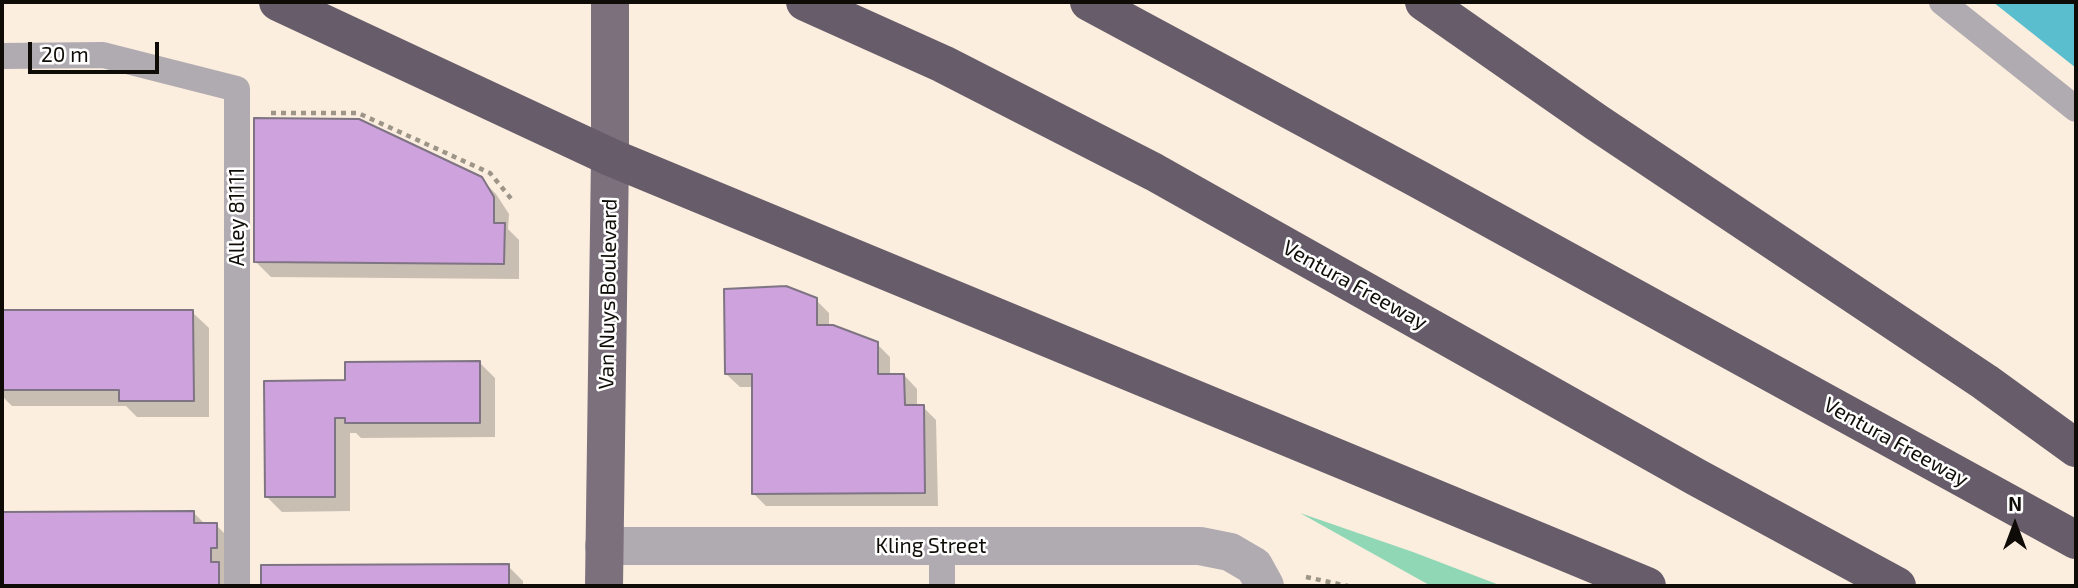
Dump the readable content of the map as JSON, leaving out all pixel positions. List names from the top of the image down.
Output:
{
  "streets": {
    "highway": ["Ventura Freeway"],
    "main road": ["Van Nuys Boulevard"],
    "street": ["Kling Street"],
    "lane": ["Alley 81111"]
  },
  "crossings": [
    ["Van Nuys Boulevard", "Kling Street"]
  ],
  "scale_bar": "20 m",
  "north": "top"
}
